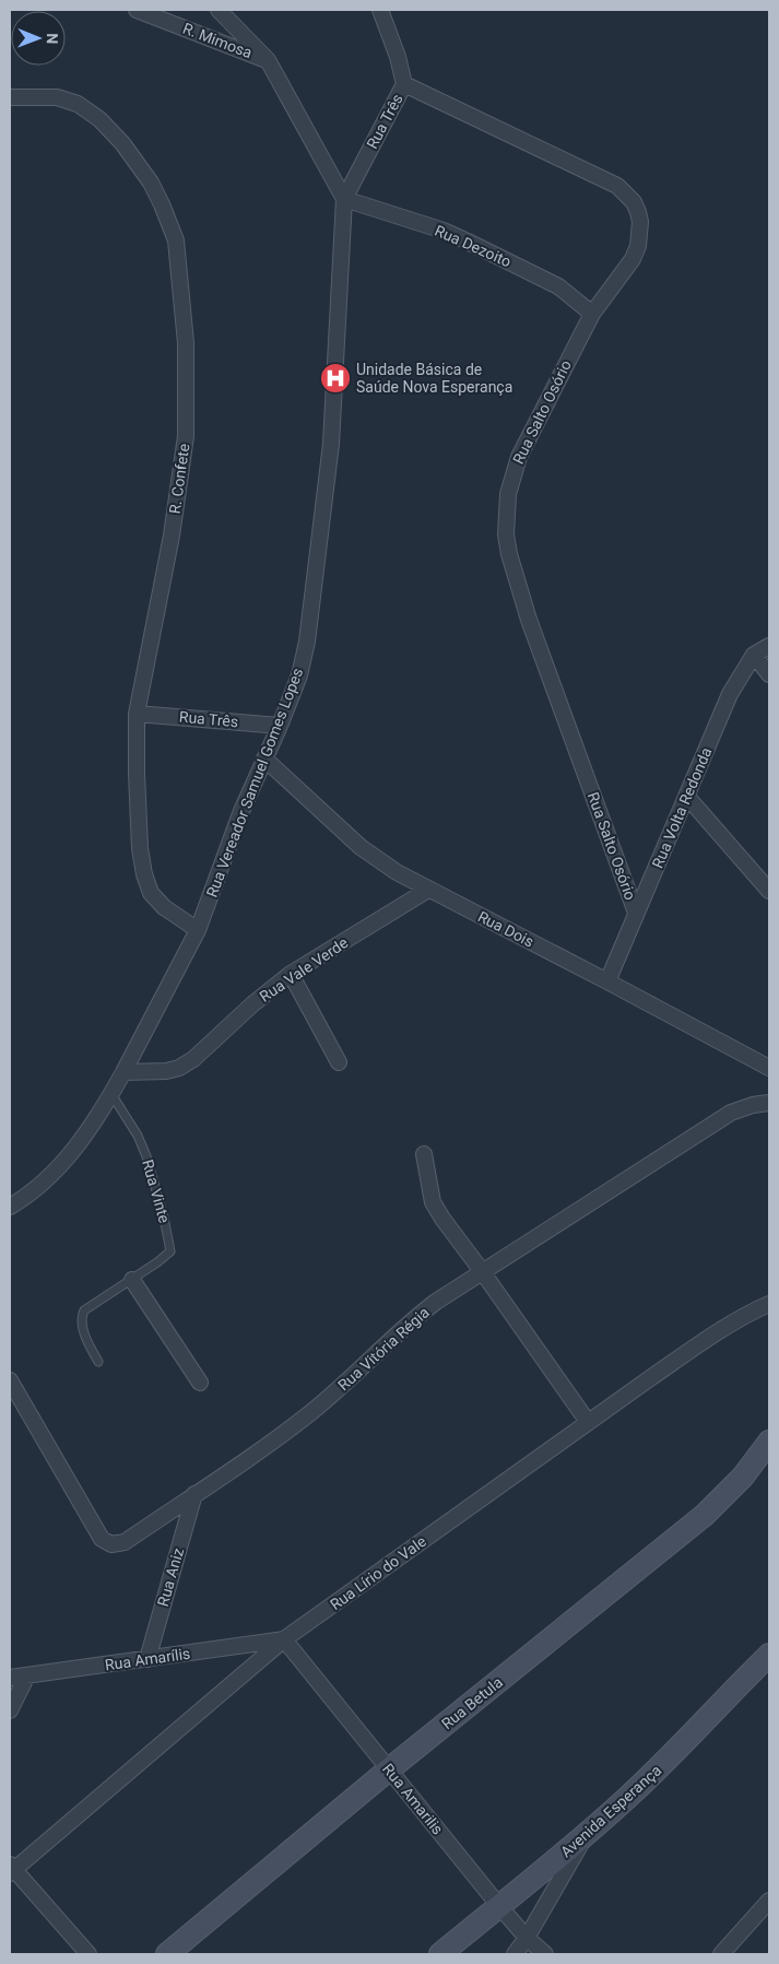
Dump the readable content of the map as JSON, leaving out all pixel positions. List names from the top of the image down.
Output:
{
  "streets": {
    "street": [
      "R. Mimosa",
      "Rua Três",
      "Rua Dezoito",
      "Rua Salto Osório",
      "R. Confete",
      "Rua Vereador Samuel Gomes Lopes",
      "Rua Volta Redonda",
      "Rua Dois",
      "Rua Vale Verde",
      "Rua Vitória Régia",
      "Rua Lírio do Vale",
      "Rua Aniz",
      "Rua Amarílis",
      "Rua Betula",
      "Rua Amarilis",
      "Avenida Esperança"
    ],
    "lane": ["Rua Vinte"]
  },
  "crossings": [
    ["Rua Três", "Rua Dezoito"],
    ["Rua Três", "Rua Salto Osório"],
    ["Rua Três", "R. Confete"],
    ["Rua Três", "Rua Vereador Samuel Gomes Lopes"],
    ["Rua Dezoito", "Rua Salto Osório"],
    ["Rua Dezoito", "Rua Vereador Samuel Gomes Lopes"],
    ["Rua Salto Osório", "Rua Volta Redonda"],
    ["R. Confete", "Rua Vereador Samuel Gomes Lopes"],
    ["Rua Vereador Samuel Gomes Lopes", "Rua Dois"],
    ["Rua Vereador Samuel Gomes Lopes", "Rua Vale Verde"],
    ["Rua Vereador Samuel Gomes Lopes", "Rua Vinte"],
    ["Rua Volta Redonda", "Rua Dois"],
    ["Rua Dois", "Rua Vale Verde"],
    ["Rua Vitória Régia", "Rua Aniz"],
    ["Rua Lírio do Vale", "Rua Amarílis"],
    ["Rua Lírio do Vale", "Rua Amarilis"],
    ["Rua Aniz", "Rua Amarílis"],
    ["Rua Amarílis", "Rua Amarilis"],
    ["Rua Betula", "Rua Amarilis"],
    ["Rua Amarilis", "Avenida Esperança"]
  ],
  "places": {
    "hospital": ["Unidade Básica de Saúde Nova Esperança"]
  },
  "north": "right"
}
